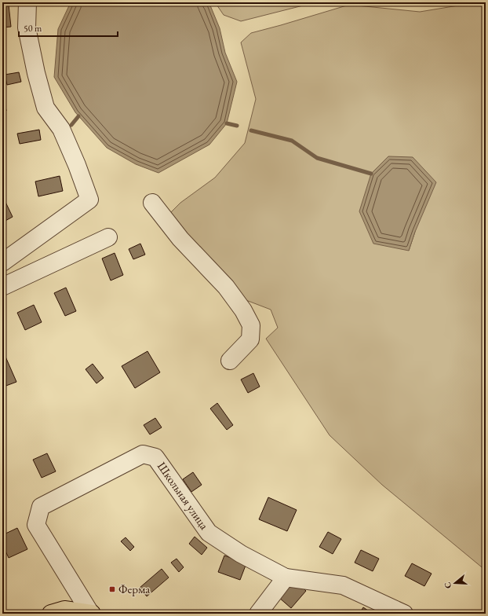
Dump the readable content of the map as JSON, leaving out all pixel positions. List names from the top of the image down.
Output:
{
  "streets": {
    "street": ["Школьная улица"]
  },
  "places": {
    "transit": ["Ферма"]
  },
  "scale_bar": "50 m",
  "north": "left"
}
